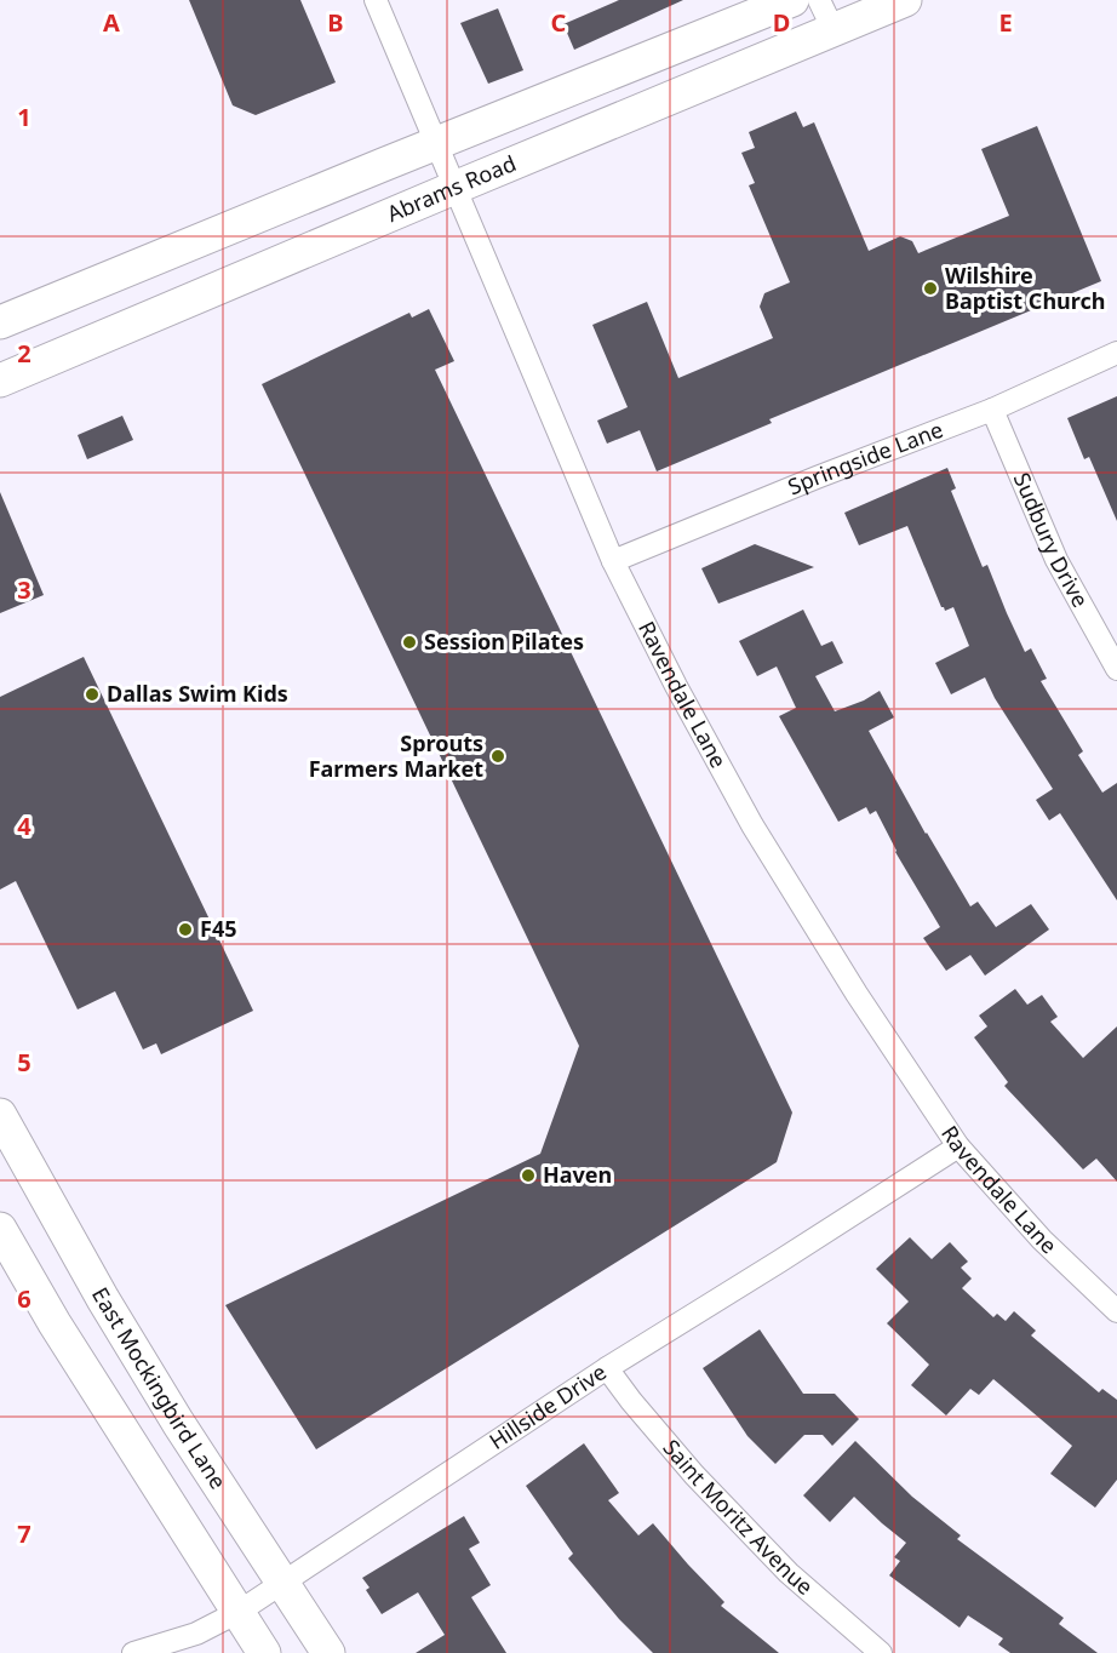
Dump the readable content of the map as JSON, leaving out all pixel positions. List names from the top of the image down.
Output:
{
  "streets": {
    "main road": ["Abrams Road", "East Mockingbird Lane"],
    "street": [
      "Springside Lane",
      "Sudbury Drive",
      "Ravendale Lane",
      "Hillside Drive",
      "Saint Moritz Avenue"
    ]
  },
  "crossings": [
    ["Abrams Road", "Ravendale Lane"],
    ["Springside Lane", "Sudbury Drive"],
    ["Springside Lane", "Ravendale Lane"],
    ["Ravendale Lane", "Hillside Drive"],
    ["East Mockingbird Lane", "Hillside Drive"],
    ["Hillside Drive", "Saint Moritz Avenue"]
  ],
  "places": [
    "Wilshire Baptist Church",
    "Session Pilates",
    "Dallas Swim Kids",
    "Sprouts Farmers Market",
    "F45",
    "Haven"
  ],
  "grid": {
    "columns": [
      "A",
      "B",
      "C",
      "D",
      "E"
    ],
    "rows": [
      "1",
      "2",
      "3",
      "4",
      "5",
      "6",
      "7"
    ]
  }
}
